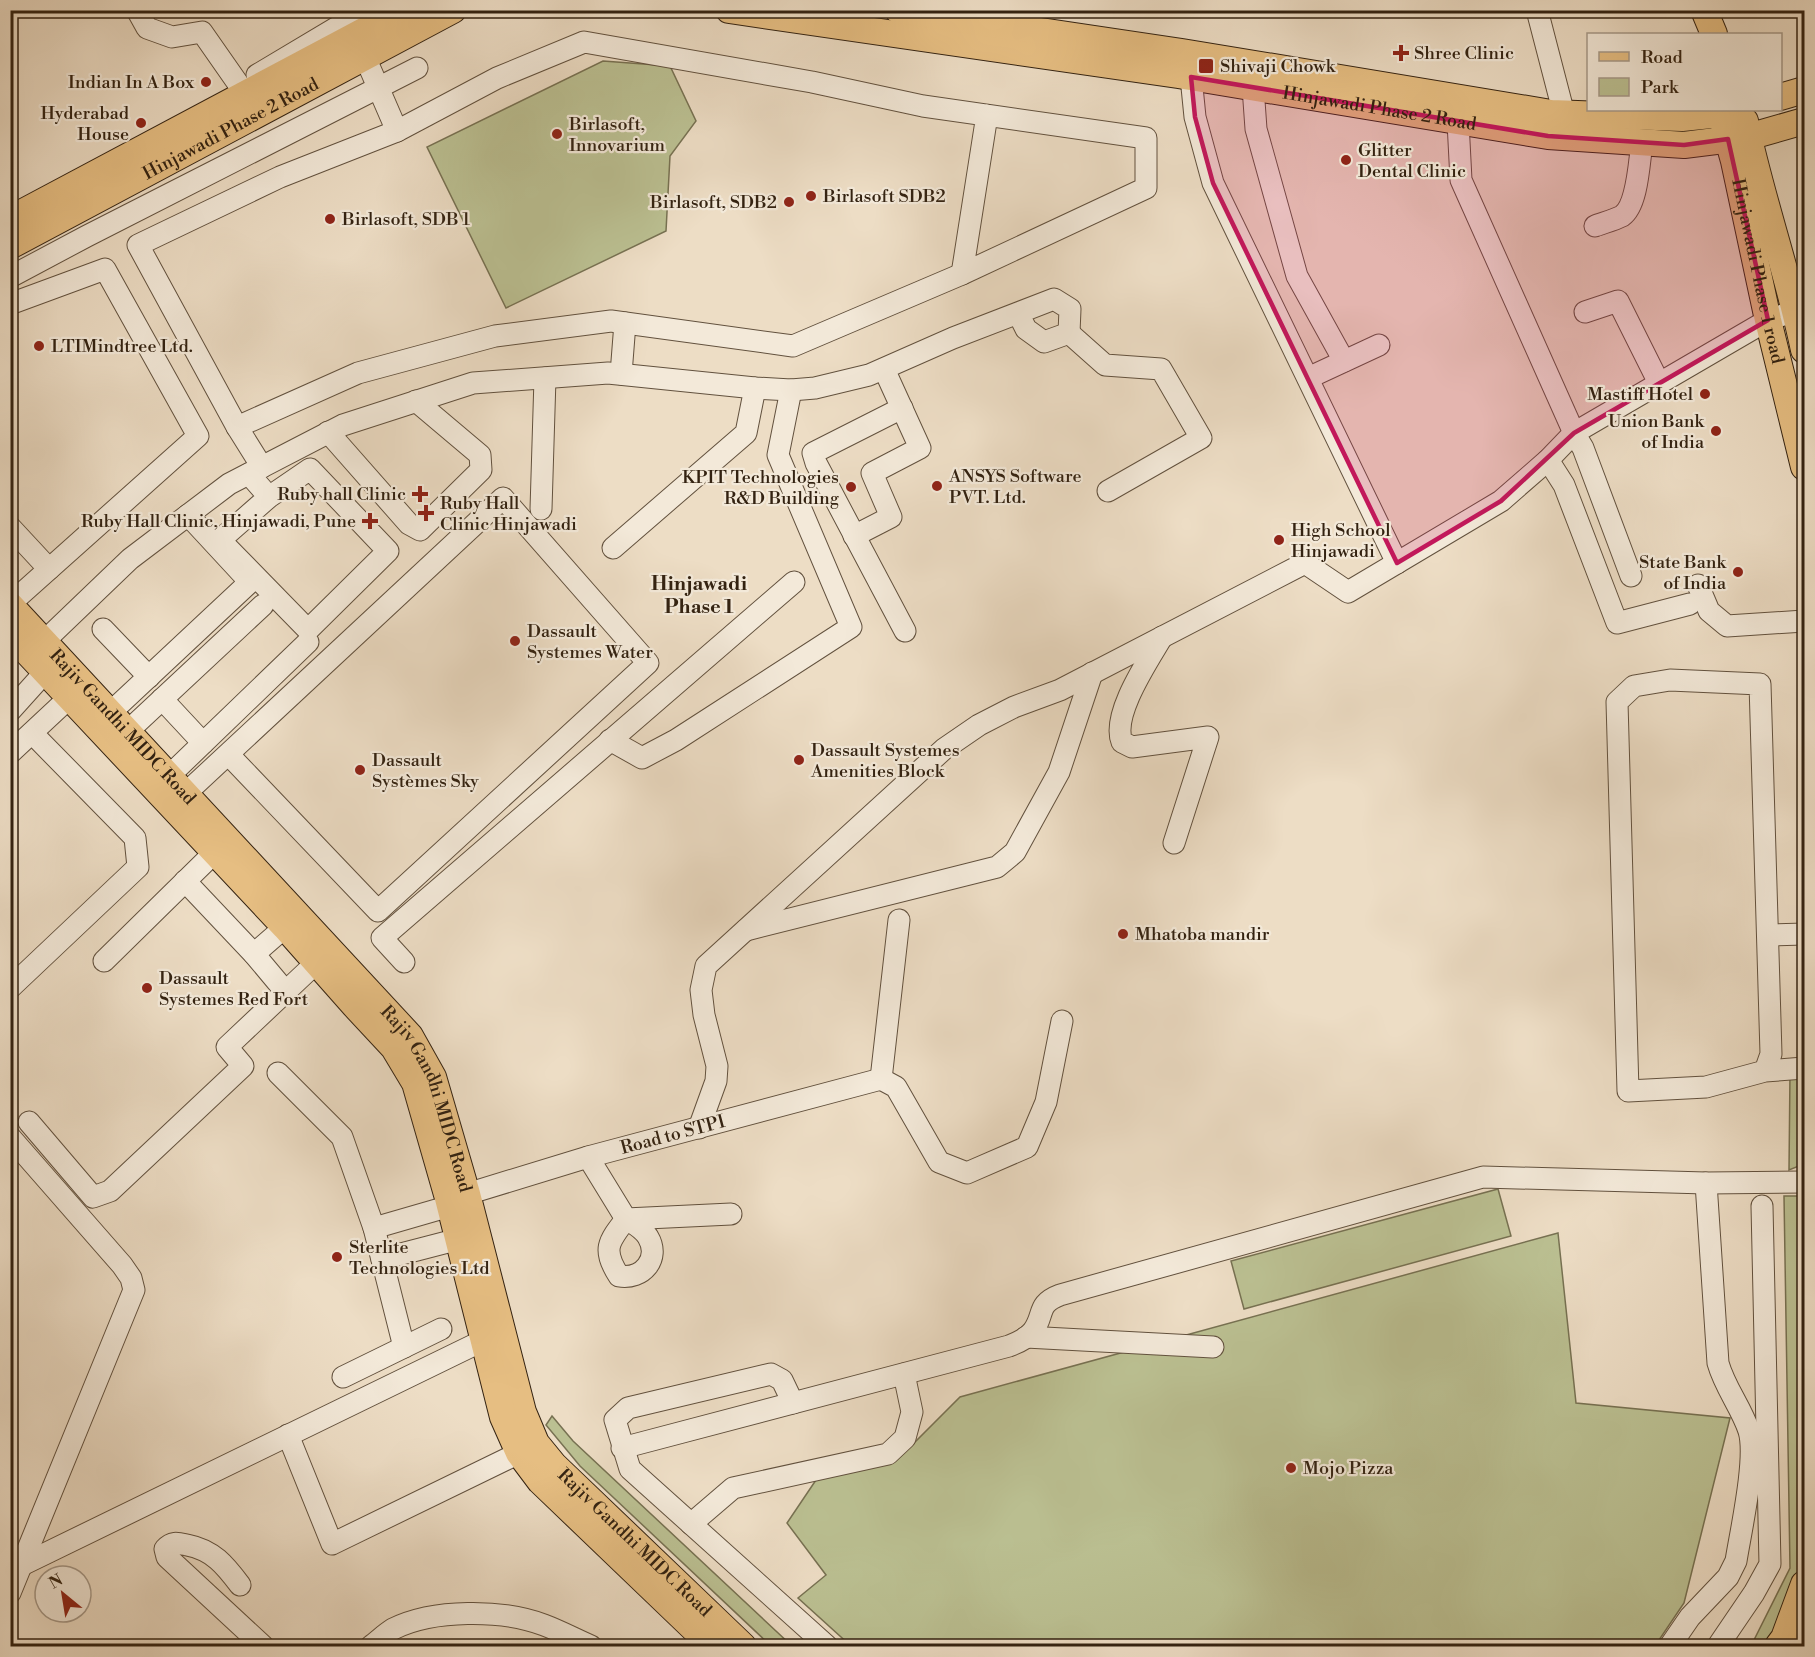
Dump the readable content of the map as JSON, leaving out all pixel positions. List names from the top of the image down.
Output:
{
  "streets": {
    "main road": ["Hinjawadi Phase 2 Road", "Hinjawadi Phase 1 road", "Rajiv Gandhi MIDC Road"],
    "street": ["Road to STPI"]
  },
  "crossings": [
    ["Hinjawadi Phase 2 Road", "Hinjawadi Phase 1 road"],
    ["Rajiv Gandhi MIDC Road", "Road to STPI"]
  ],
  "districts": ["Hinjawadi Phase 1"],
  "places": {
    "health": [
      "Shree Clinic",
      "Ruby hall Clinic",
      "Ruby Hall Clinic Hinjawadi",
      "Ruby Hall Clinic, Hinjawadi, Pune"
    ],
    "transit": ["Shivaji Chowk"],
    "other": [
      "Indian In A Box",
      "Hyderabad House",
      "Birlasoft, Innovarium",
      "Glitter Dental Clinic",
      "Birlasoft SDB2",
      "Birlasoft, SDB2",
      "Birlasoft, SDB 1",
      "LTIMindtree Ltd.",
      "Mastiff Hotel",
      "Union Bank of India",
      "ANSYS Software PVT. Ltd.",
      "KPIT Technologies R&D Building",
      "High School Hinjawadi",
      "State Bank of India",
      "Dassault Systemes Water",
      "Dassault Systemes Amenities Block",
      "Dassault Systèmes Sky",
      "Mhatoba mandir",
      "Dassault Systemes Red Fort",
      "Sterlite Technologies Ltd",
      "Mojo Pizza"
    ]
  },
  "legend": ["Road", "Park"],
  "north": "top left"
}
